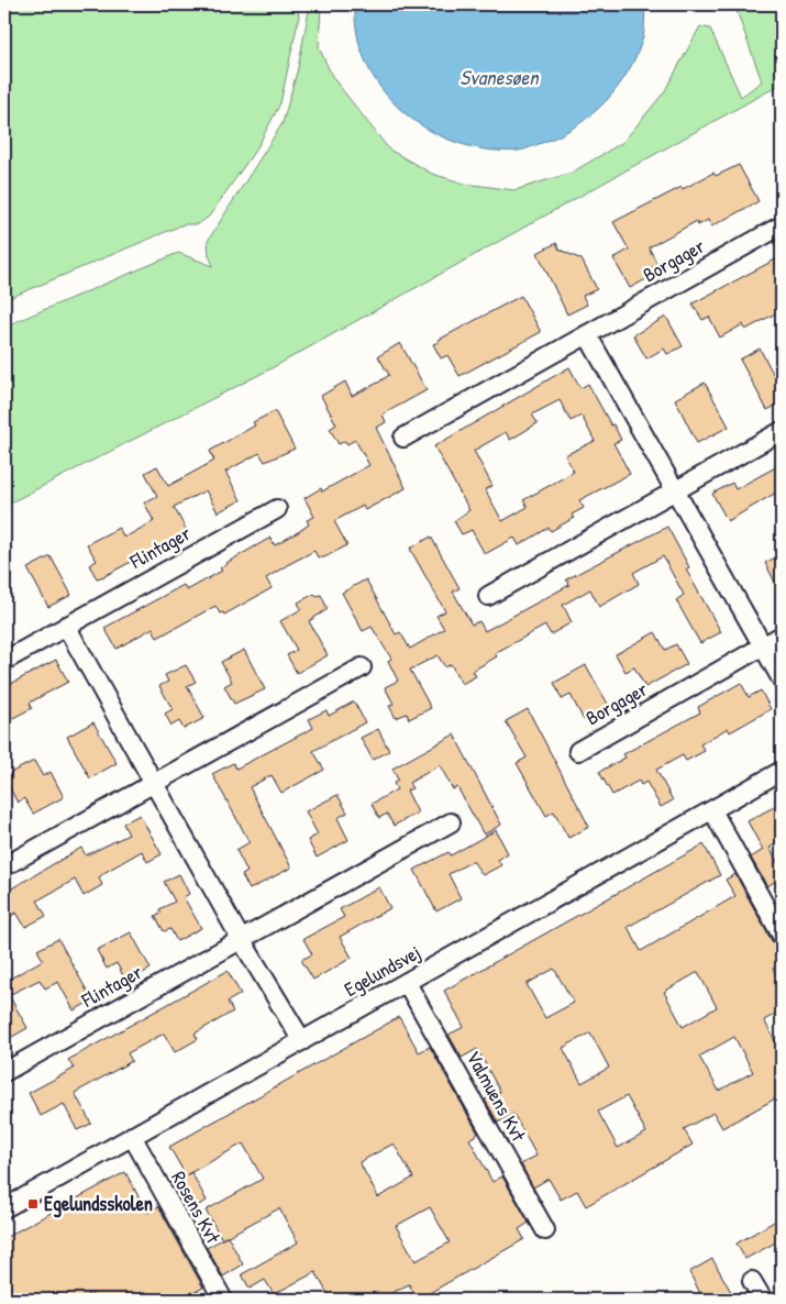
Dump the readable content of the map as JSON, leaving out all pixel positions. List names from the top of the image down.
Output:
{
  "streets": {
    "street": [
      "Borgager",
      "Flintager",
      "Egelundsvej",
      "Valmuens Kvt",
      "Rosens Kvt"
    ]
  },
  "crossings": [
    ["Egelundsvej", "Valmuens Kvt"],
    ["Egelundsvej", "Rosens Kvt"]
  ],
  "water": ["Svanesøen"],
  "places": {
    "transit": ["Egelundsskolen"]
  }
}
